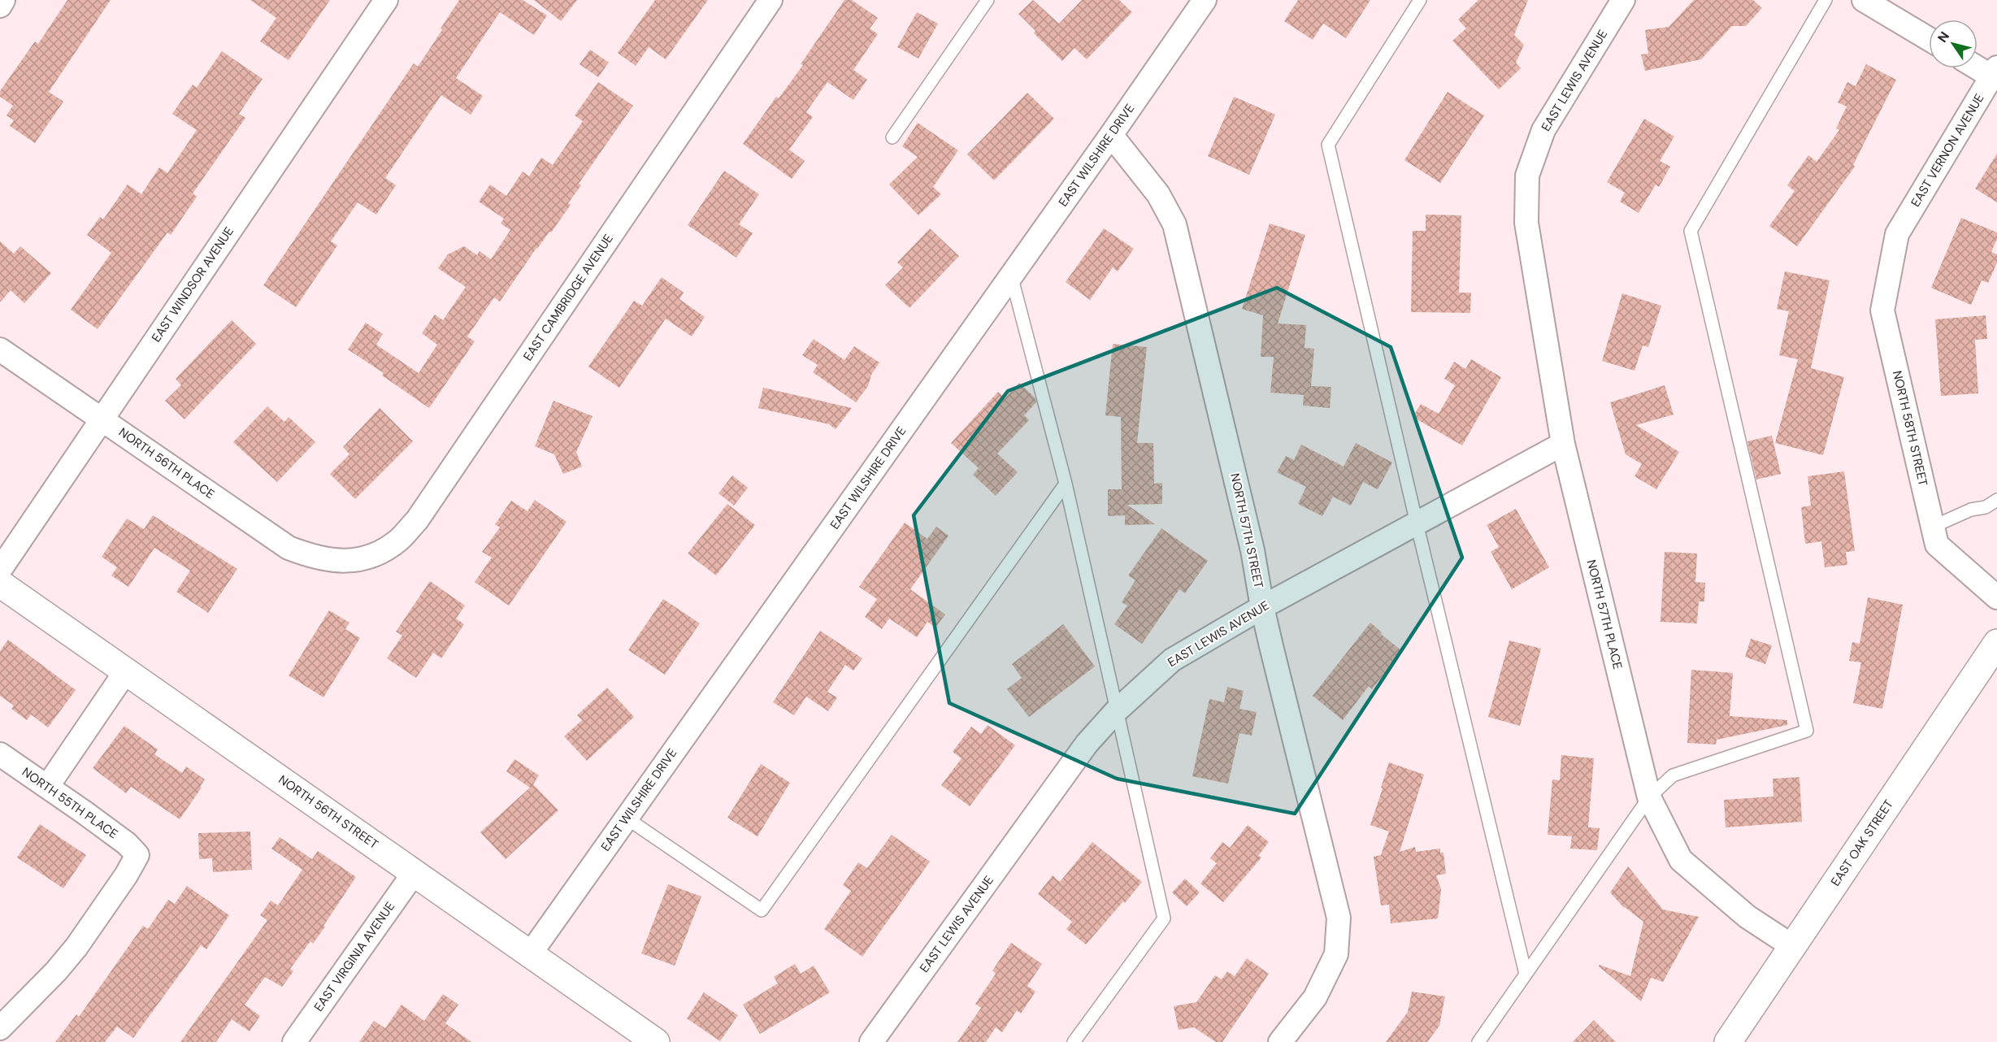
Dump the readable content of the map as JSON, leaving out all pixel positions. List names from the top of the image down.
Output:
{
  "streets": {
    "street": [
      "EAST LEWIS AVENUE",
      "EAST VERNON AVENUE",
      "EAST WILSHIRE DRIVE",
      "EAST WINDSOR AVENUE",
      "EAST CAMBRIDGE AVENUE",
      "NORTH 58TH STREET",
      "NORTH 56TH PLACE",
      "NORTH 57TH STREET",
      "NORTH 57TH PLACE",
      "NORTH 55TH PLACE",
      "NORTH 56TH STREET",
      "EAST OAK STREET",
      "EAST VIRGINIA AVENUE"
    ]
  },
  "crossings": [
    ["EAST LEWIS AVENUE", "NORTH 57TH STREET"],
    ["EAST LEWIS AVENUE", "NORTH 57TH PLACE"],
    ["EAST VERNON AVENUE", "NORTH 58TH STREET"],
    ["EAST WILSHIRE DRIVE", "NORTH 57TH STREET"],
    ["EAST WILSHIRE DRIVE", "NORTH 56TH STREET"],
    ["EAST WINDSOR AVENUE", "NORTH 56TH PLACE"],
    ["EAST CAMBRIDGE AVENUE", "NORTH 56TH PLACE"],
    ["NORTH 57TH PLACE", "EAST OAK STREET"],
    ["NORTH 56TH STREET", "EAST VIRGINIA AVENUE"]
  ],
  "north": "top left"
}
